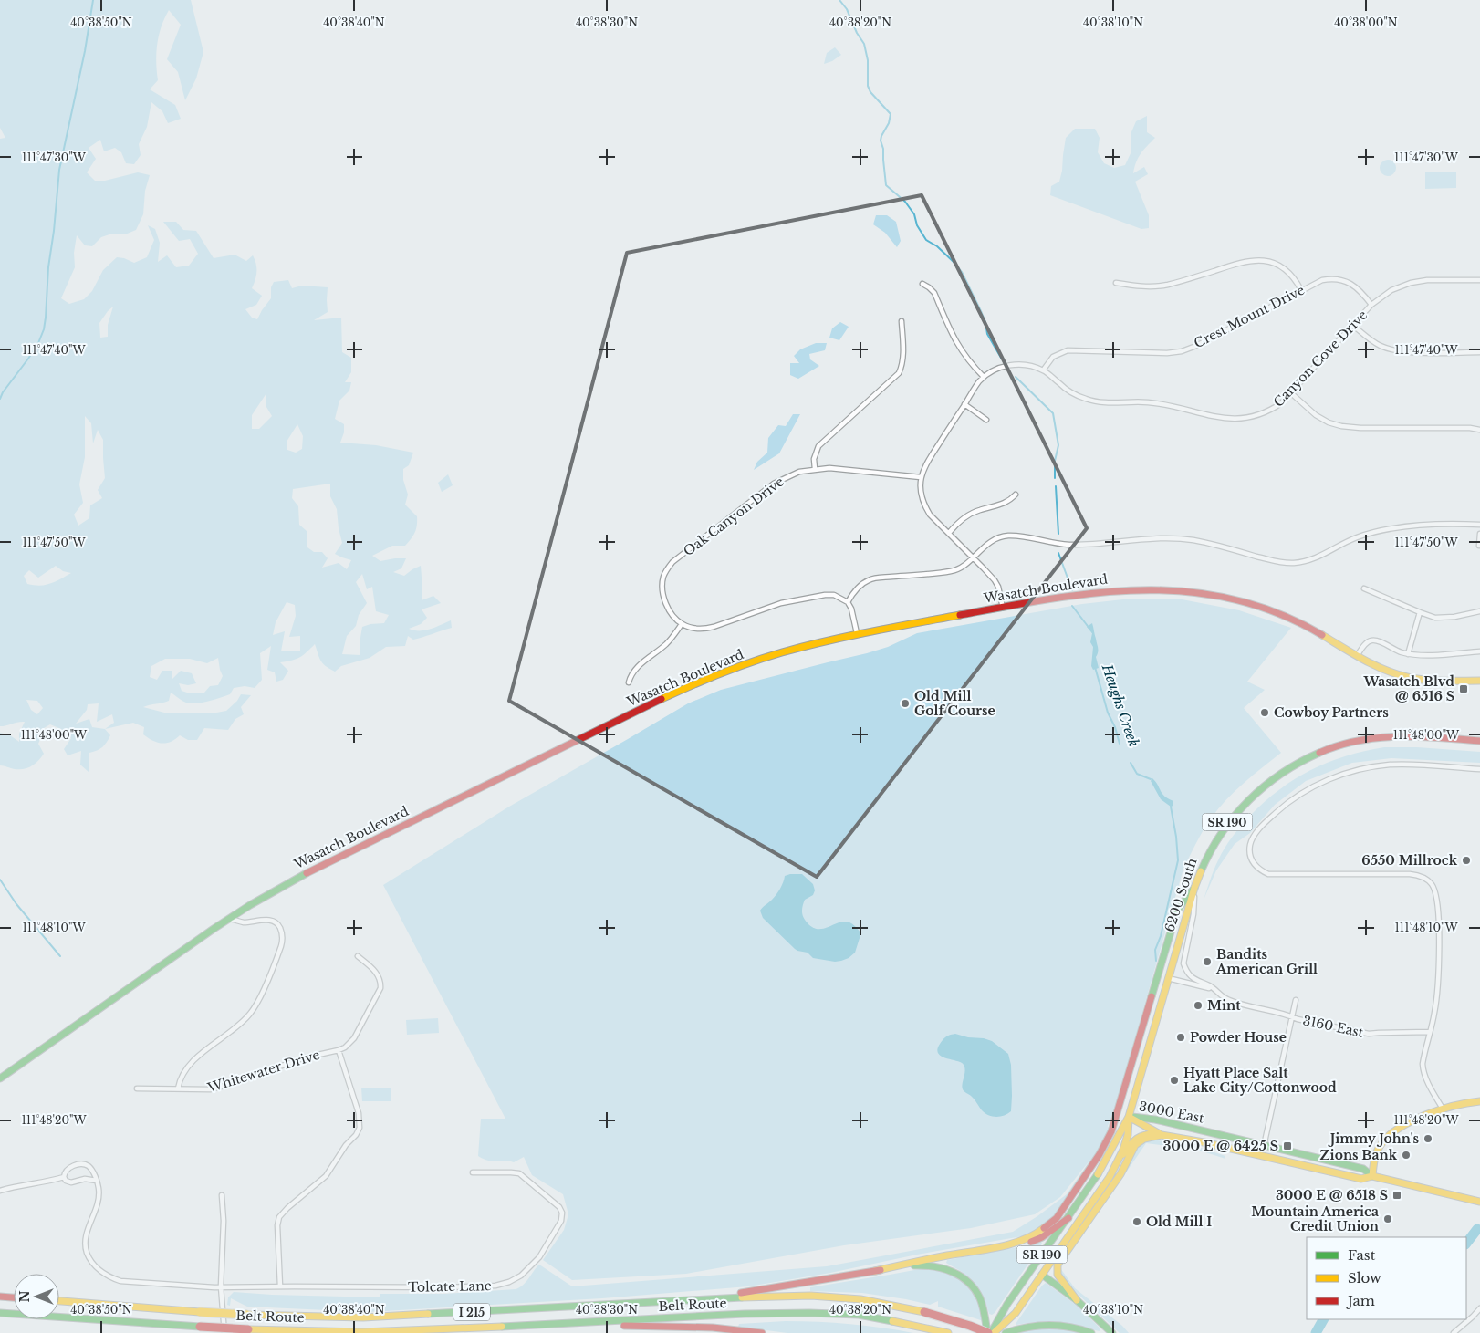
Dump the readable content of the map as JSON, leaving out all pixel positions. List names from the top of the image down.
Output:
{
  "streets": {
    "main road": [
      "Wasatch Boulevard",
      "SR 190",
      "6200 South",
      "3000 East",
      "Belt Route",
      "I 215"
    ],
    "street": [
      "Crest Mount Drive",
      "Canyon Cove Drive",
      "Oak Canyon Drive",
      "3160 East",
      "Whitewater Drive",
      "Tolcate Lane"
    ]
  },
  "crossings": [
    ["Crest Mount Drive", "Canyon Cove Drive"],
    ["Canyon Cove Drive", "Oak Canyon Drive"],
    ["6200 South", "3000 East"],
    ["6200 South", "Belt Route"]
  ],
  "water": ["Heughs Creek"],
  "places": {
    "transit": ["Wasatch Blvd @ 6516 S", "3000 E @ 6425 S", "3000 E @ 6518 S"],
    "other": [
      "Old Mill Golf Course",
      "Cowboy Partners",
      "6550 Millrock",
      "Bandits American Grill",
      "Mint",
      "Powder House",
      "Hyatt Place Salt Lake City/Cottonwood",
      "Jimmy John's",
      "Zions Bank",
      "Mountain America Credit Union",
      "Old Mill I"
    ]
  },
  "legend": ["Fast", "Slow", "Jam"],
  "north": "left",
  "coordinates": [
    "40°38'50\"N",
    "40°38'40\"N",
    "40°38'30\"N",
    "40°38'20\"N",
    "40°38'10\"N",
    "40°38'00\"N",
    "111°47'30\"W",
    "111°47'40\"W",
    "111°47'50\"W",
    "111°48'00\"W",
    "111°48'10\"W",
    "111°48'20\"W"
  ]
}
